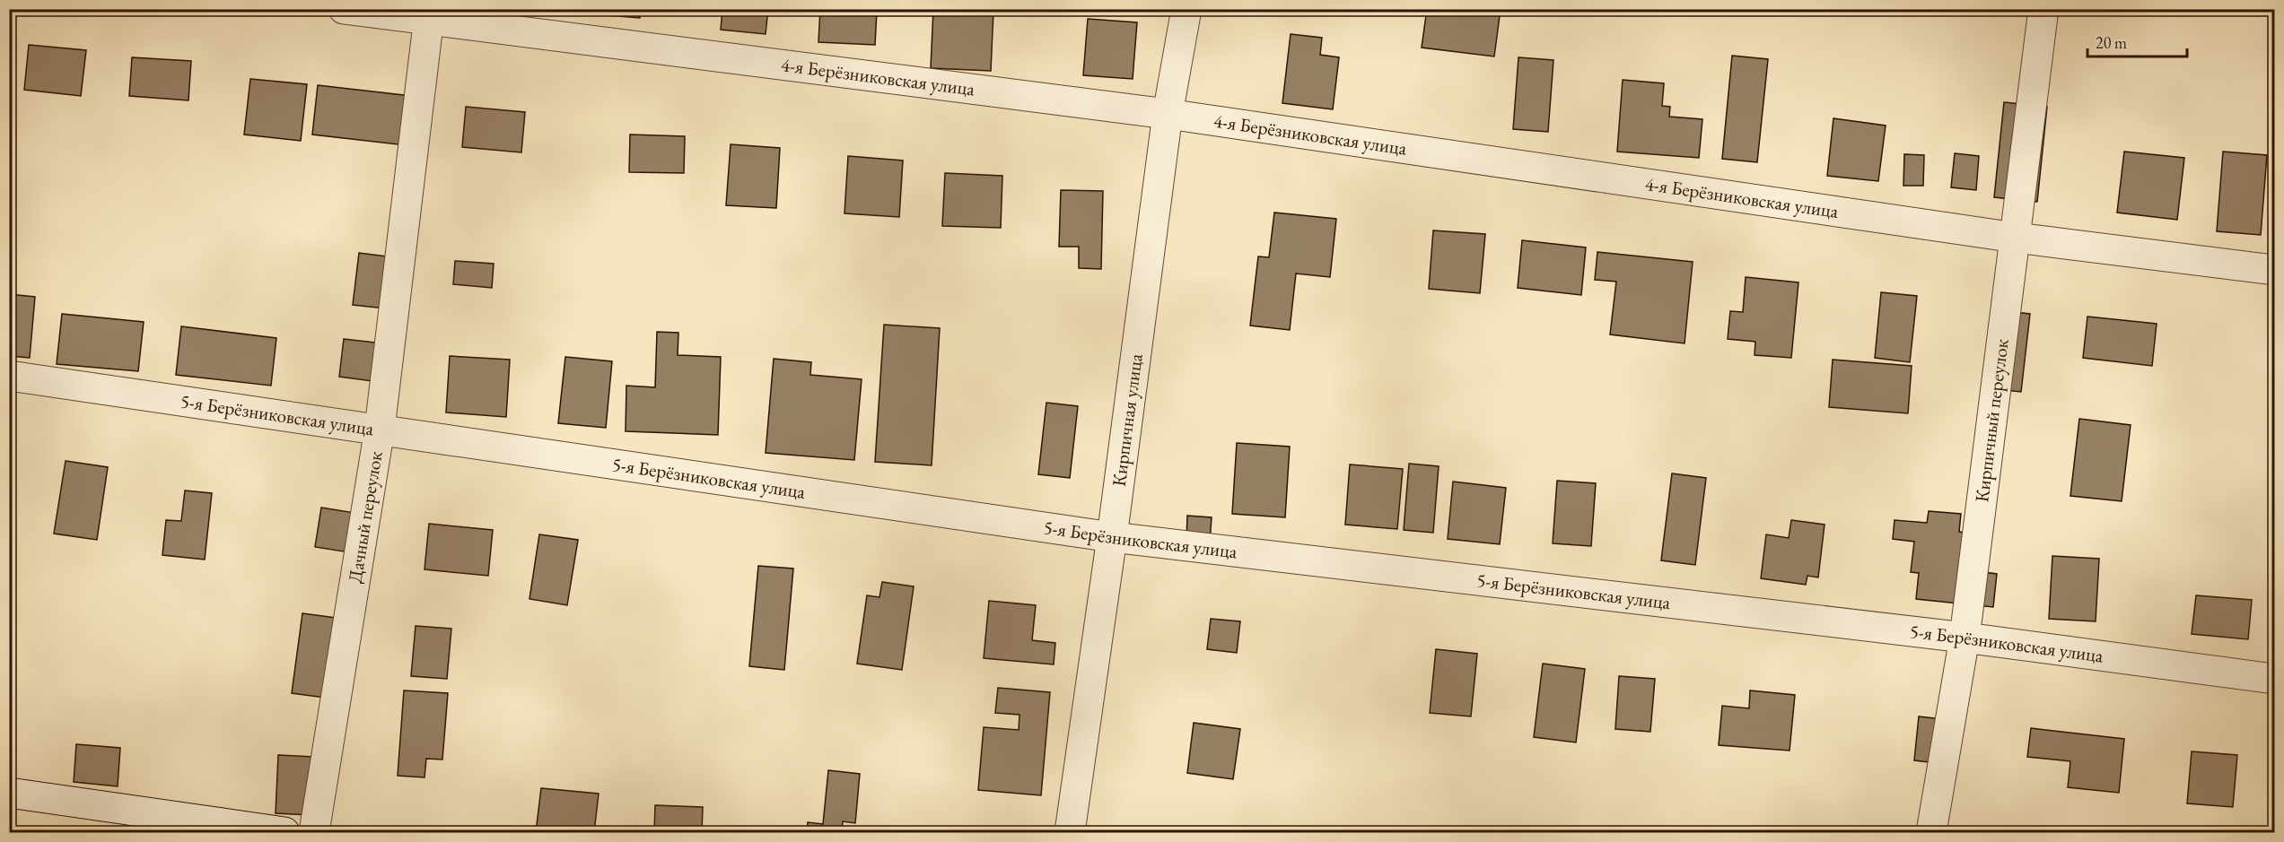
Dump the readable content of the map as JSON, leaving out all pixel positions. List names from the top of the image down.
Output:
{
  "streets": {
    "street": [
      "4-я Берёзниковская улица",
      "5-я Берёзниковская улица",
      "Кирпичная улица",
      "Кирпичный переулок",
      "Дачный переулок"
    ]
  },
  "crossings": [
    ["4-я Берёзниковская улица", "Кирпичная улица"],
    ["4-я Берёзниковская улица", "Кирпичный переулок"],
    ["4-я Берёзниковская улица", "Дачный переулок"],
    ["5-я Берёзниковская улица", "Кирпичная улица"],
    ["5-я Берёзниковская улица", "Кирпичный переулок"],
    ["5-я Берёзниковская улица", "Дачный переулок"]
  ],
  "scale_bar": "20 m"
}
